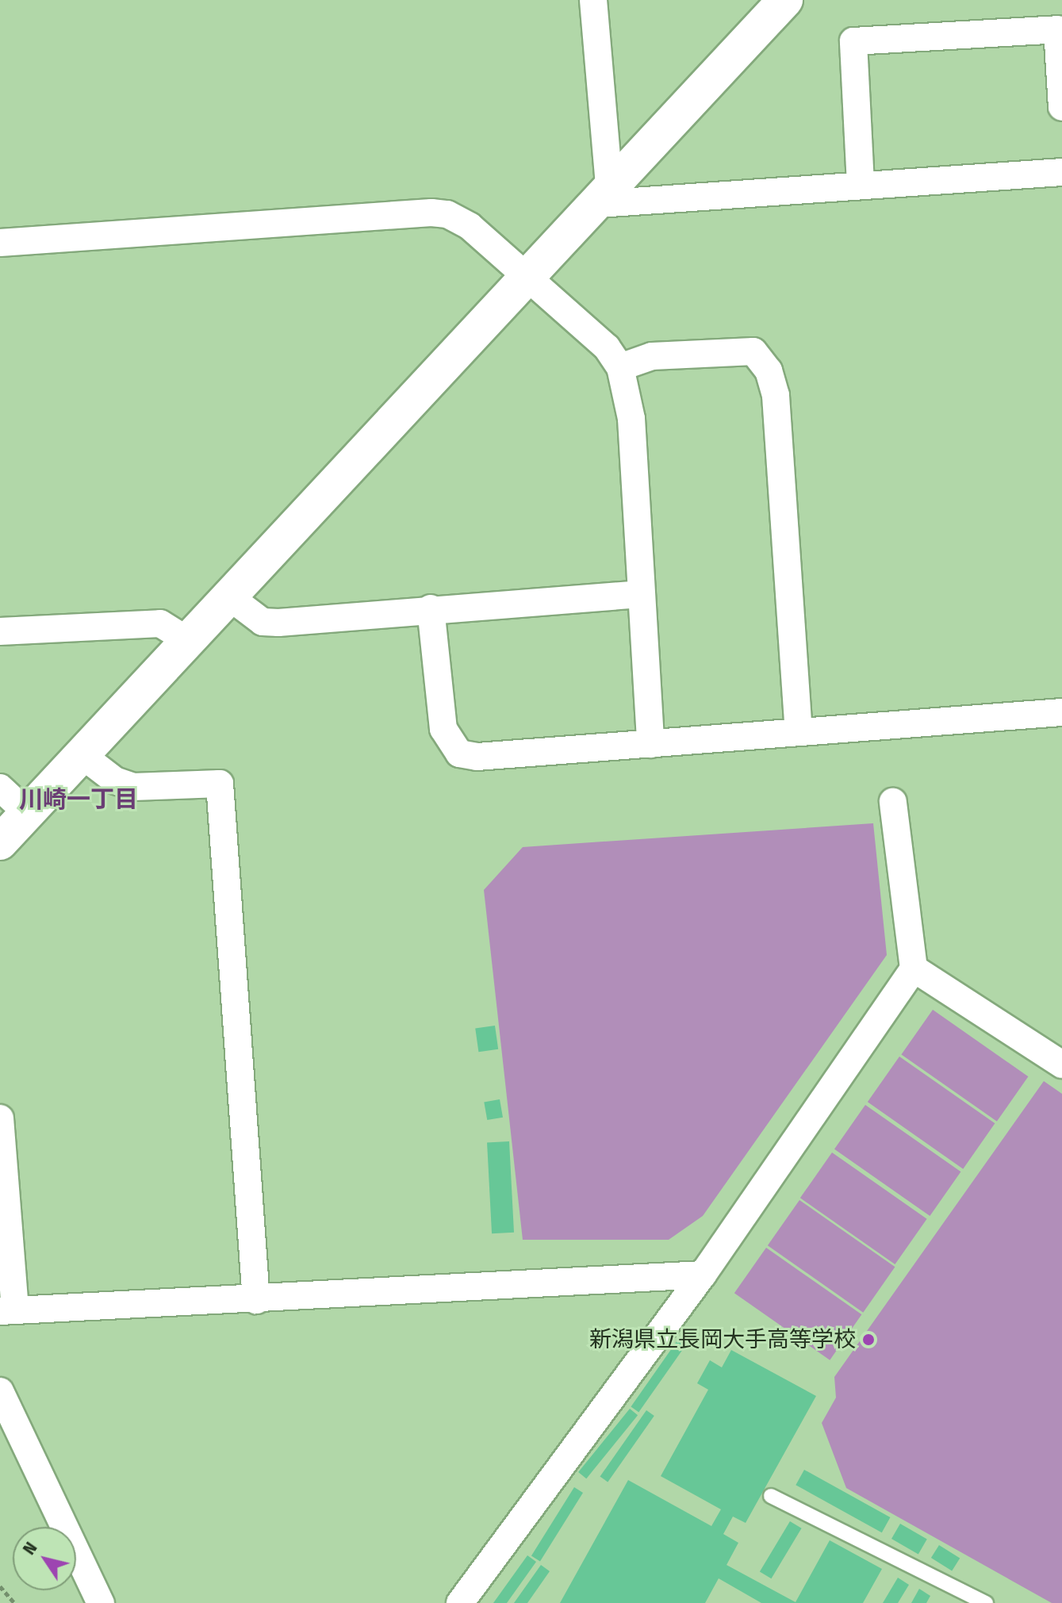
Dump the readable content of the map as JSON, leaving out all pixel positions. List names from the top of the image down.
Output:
{
  "districts": ["川崎一丁目"],
  "places": ["新潟県立長岡大手高等学校"],
  "north": "top left"
}
